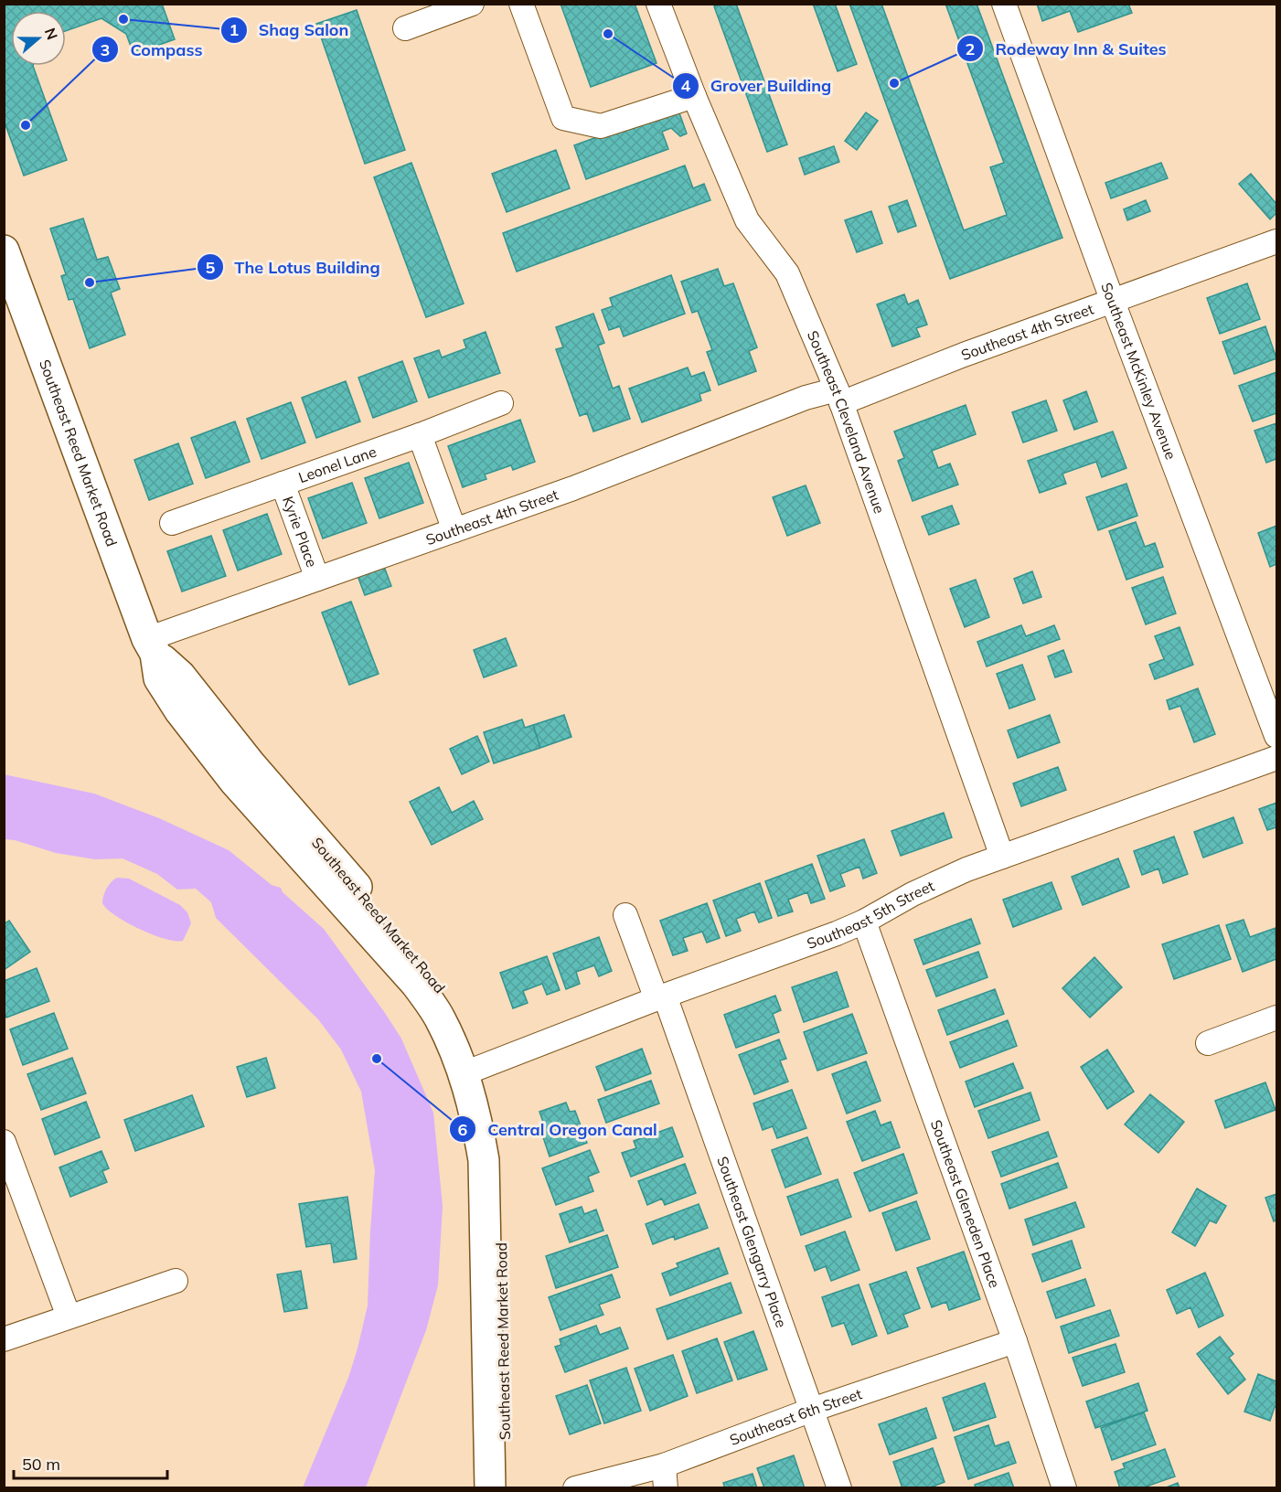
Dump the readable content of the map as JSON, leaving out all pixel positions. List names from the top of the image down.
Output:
{
  "streets": {
    "main road": ["Southeast Reed Market Road"],
    "street": [
      "Southeast 4th Street",
      "Southeast McKinley Avenue",
      "Southeast Cleveland Avenue",
      "Leonel Lane",
      "Kyrie Place",
      "Southeast 5th Street",
      "Southeast Gleneden Place",
      "Southeast Glengarry Place",
      "Southeast 6th Street"
    ]
  },
  "crossings": [
    ["Southeast 4th Street", "Southeast McKinley Avenue"],
    ["Southeast 4th Street", "Southeast Cleveland Avenue"],
    ["Southeast 4th Street", "Southeast Reed Market Road"],
    ["Southeast 4th Street", "Kyrie Place"],
    ["Southeast Cleveland Avenue", "Southeast 5th Street"],
    ["Southeast Reed Market Road", "Southeast 5th Street"],
    ["Leonel Lane", "Kyrie Place"],
    ["Southeast 5th Street", "Southeast Gleneden Place"],
    ["Southeast 5th Street", "Southeast Glengarry Place"],
    ["Southeast Gleneden Place", "Southeast 6th Street"],
    ["Southeast Glengarry Place", "Southeast 6th Street"]
  ],
  "places": [
    "Shag Salon",
    "Grover Building",
    "Rodeway Inn & Suites",
    "Compass",
    "The Lotus Building",
    "Central Oregon Canal"
  ],
  "scale_bar": "50 m",
  "north": "right"
}
